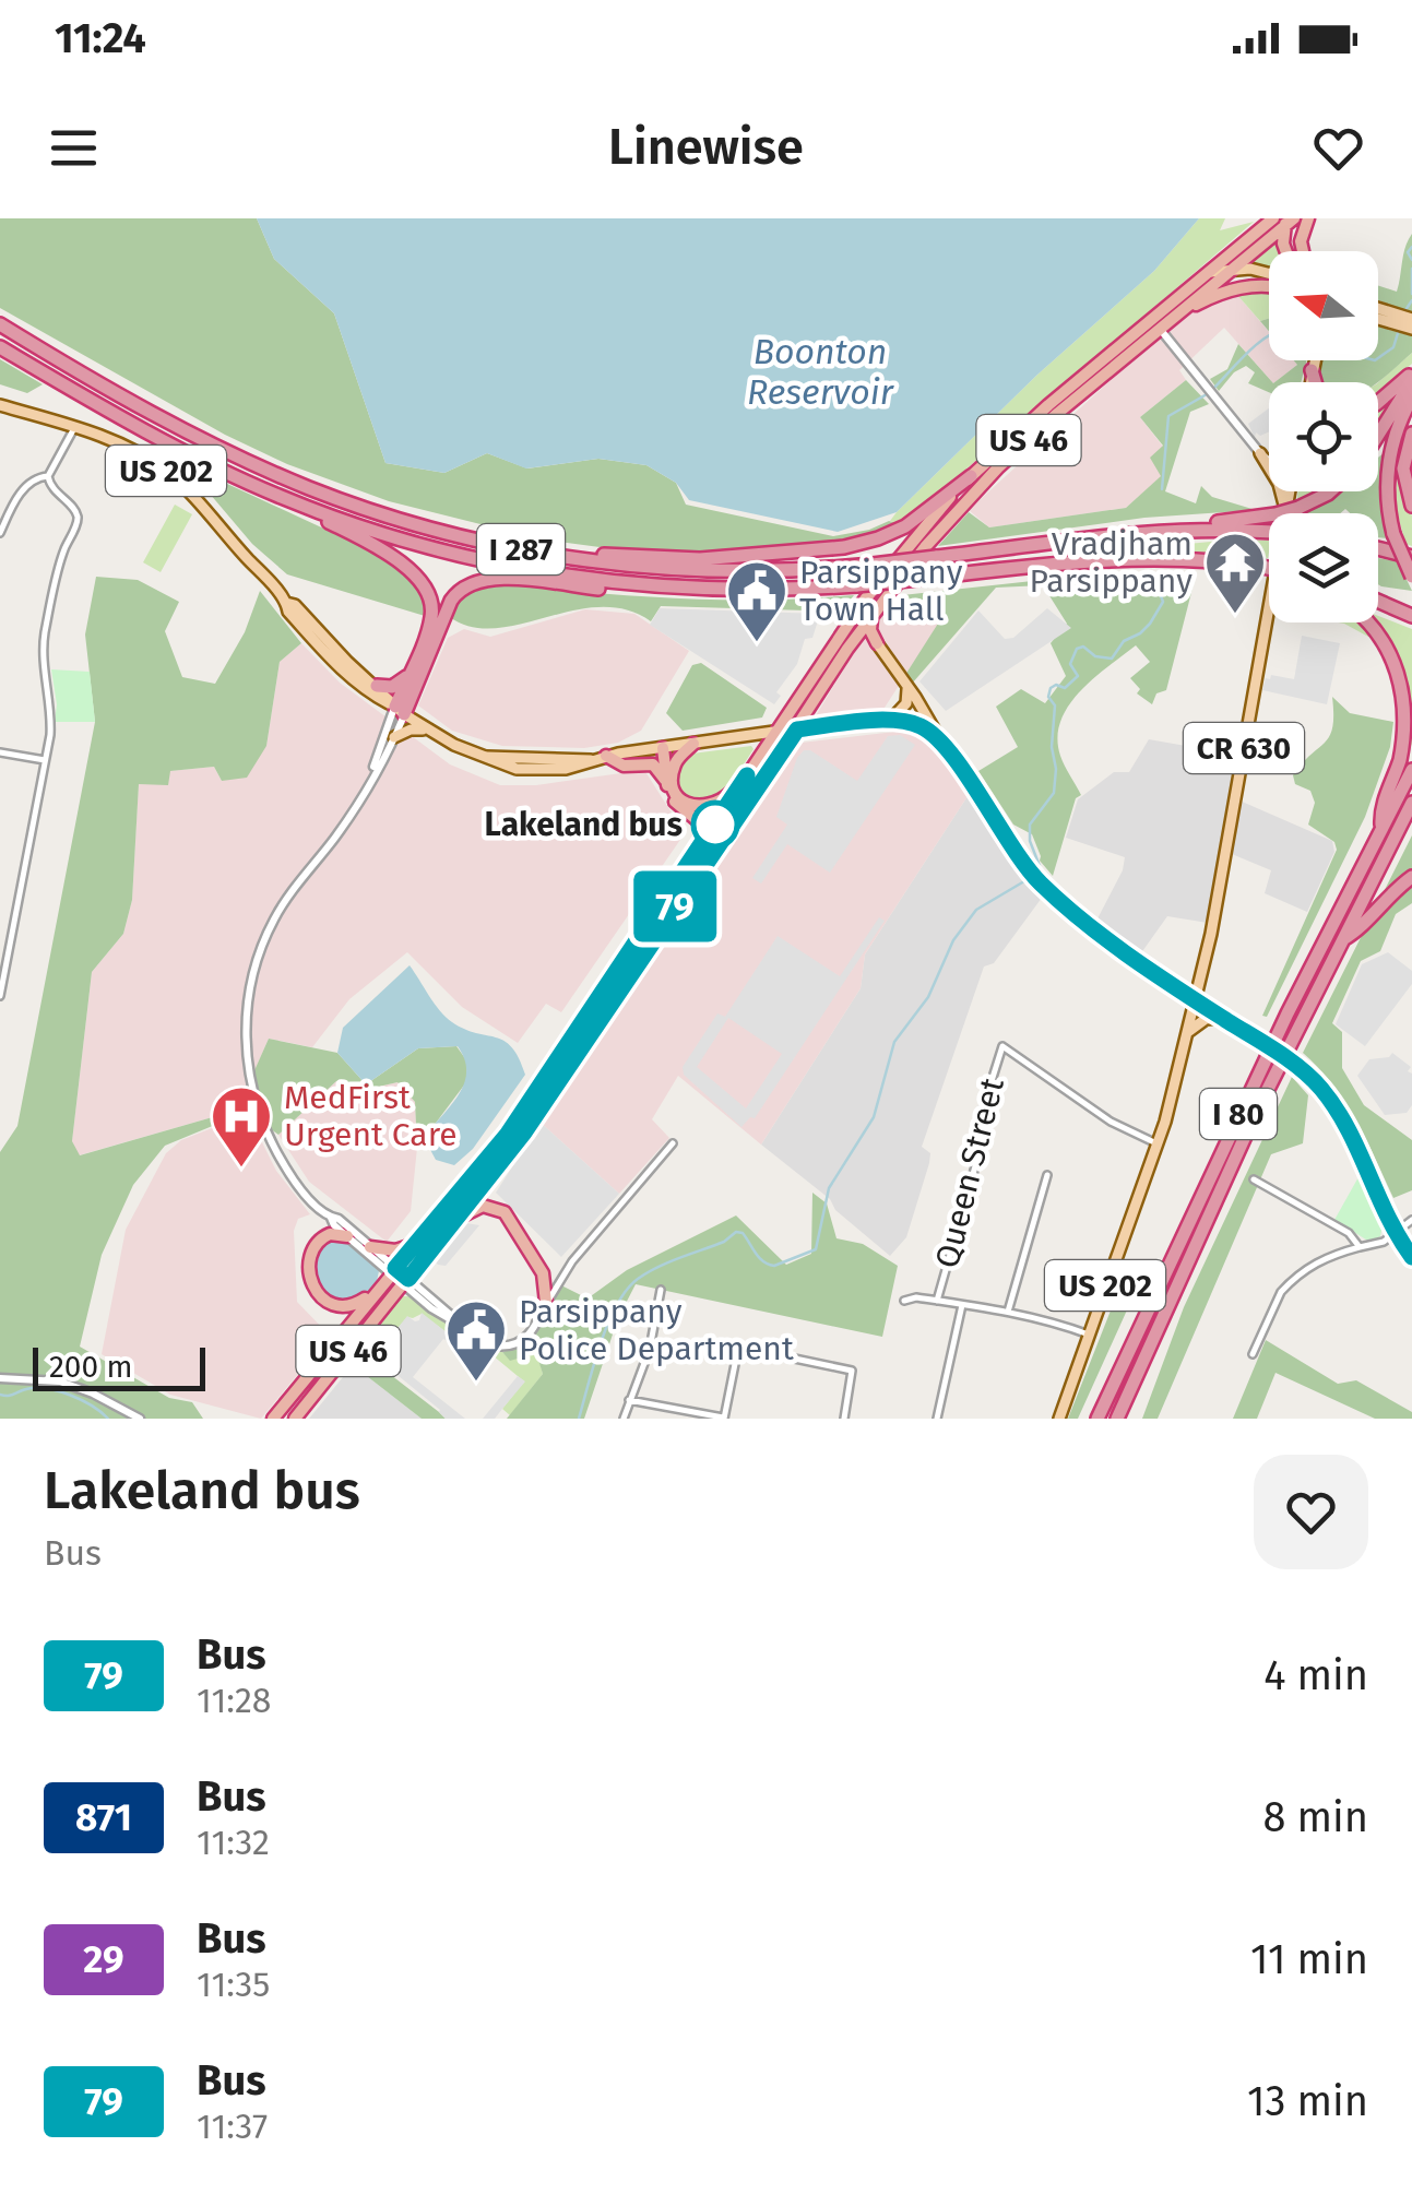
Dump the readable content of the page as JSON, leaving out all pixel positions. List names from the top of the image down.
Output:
{
  "streets": {
    "highway": ["US 46", "I 287", "I 80"],
    "main road": ["US 202", "CR 630"],
    "street": ["Queen Street"]
  },
  "crossings": [
    ["US 46", "US 202"],
    ["US 202", "CR 630"],
    ["US 202", "Queen Street"]
  ],
  "water": ["Boonton Reservoir"],
  "places": {
    "temple": ["Vradjham Parsippany"],
    "public building": ["Parsippany Town Hall", "Parsippany Police Department"],
    "other": ["Lakeland bus"],
    "hospital": ["MedFirst Urgent Care"]
  },
  "lines": ["bus line 79"],
  "scale_bar": "200 m",
  "north": "left",
  "page": {
    "status": "11:24",
    "header": "Linewise",
    "on_map": "79",
    "scale": "200 m",
    "heading": ["Lakeland bus", "Bus"],
    "list": [
      {
        "mark": "79",
        "name": "Bus",
        "note": "11:28",
        "value": "4 min"
      },
      {
        "mark": "871",
        "name": "Bus",
        "note": "11:32",
        "value": "8 min"
      },
      {
        "mark": "29",
        "name": "Bus",
        "note": "11:35",
        "value": "11 min"
      },
      {
        "mark": "79",
        "name": "Bus",
        "note": "11:37",
        "value": "13 min"
      }
    ]
  }
}
